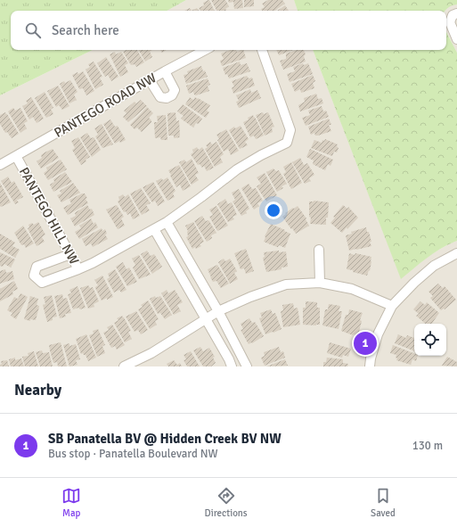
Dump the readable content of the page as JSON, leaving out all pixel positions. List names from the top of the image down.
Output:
{
  "streets": {
    "street": ["PANTEGO ROAD NW", "PANTEGO HILL NW"]
  },
  "crossings": [
    ["PANTEGO ROAD NW", "PANTEGO HILL NW"]
  ],
  "page": {
    "search": "Search here",
    "pins": "1",
    "heading": "Nearby",
    "list": [
      {
        "mark": "1",
        "name": "SB Panatella BV @ Hidden Creek BV NW",
        "note": "Bus stop · Panatella Boulevard NW",
        "value": "130 m"
      }
    ],
    "nav": ["Map", "Directions", "Saved"]
  }
}
